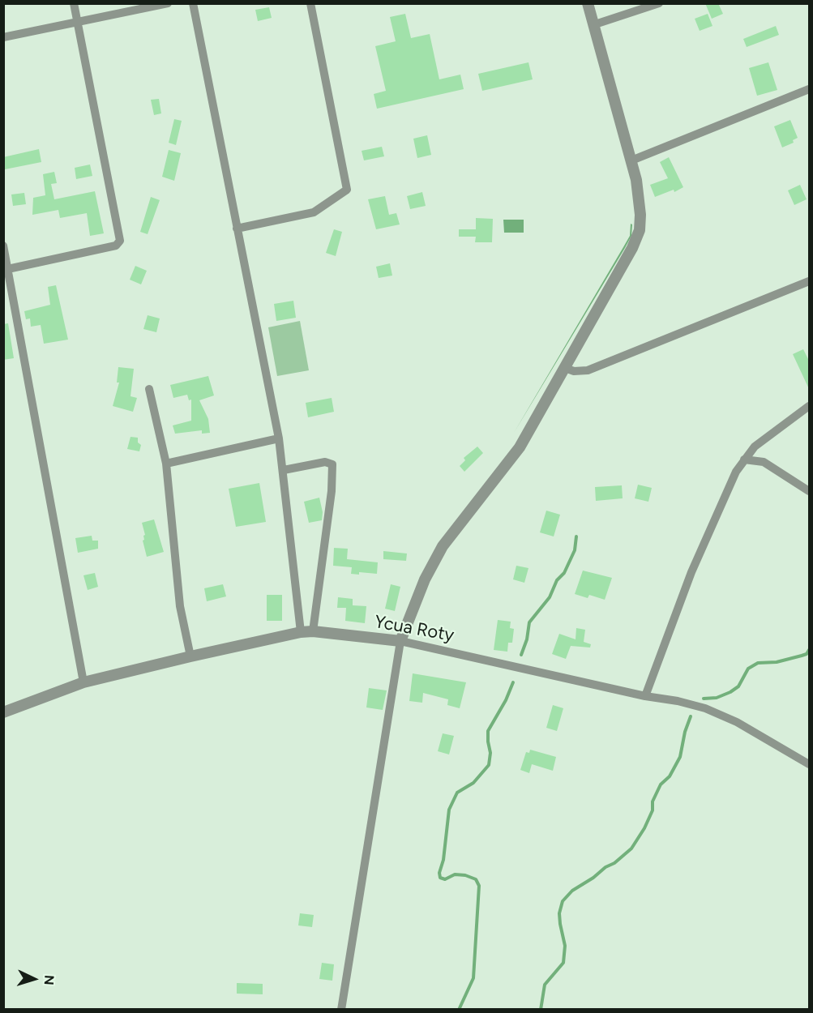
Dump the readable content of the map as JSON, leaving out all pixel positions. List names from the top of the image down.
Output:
{
  "streets": {
    "street": ["Ycua Roty"]
  },
  "north": "right"
}
